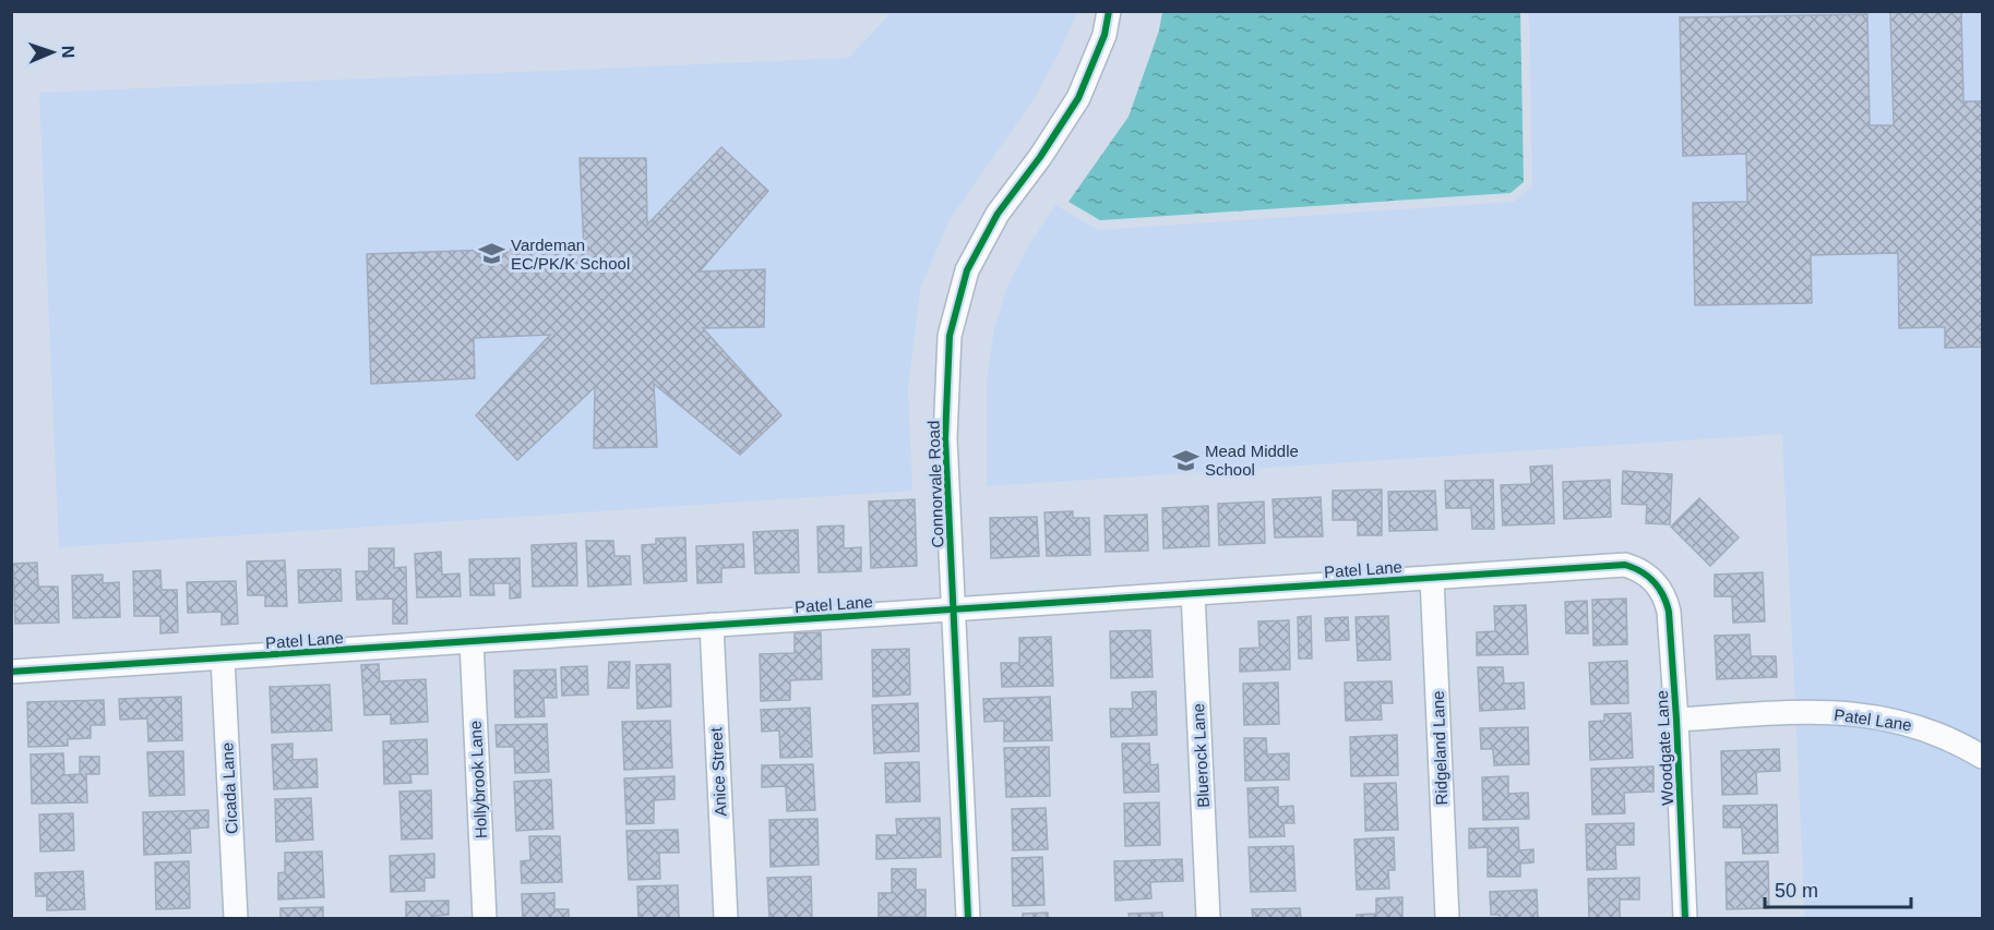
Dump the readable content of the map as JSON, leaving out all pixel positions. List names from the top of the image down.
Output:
{
  "streets": {
    "street": [
      "Connorvale Road",
      "Patel Lane",
      "Ridgeland Lane",
      "Woodgate Lane",
      "Bluerock Lane",
      "Anice Street",
      "Hollybrook Lane",
      "Cicada Lane"
    ]
  },
  "crossings": [
    ["Connorvale Road", "Patel Lane"],
    ["Patel Lane", "Ridgeland Lane"],
    ["Patel Lane", "Woodgate Lane"],
    ["Patel Lane", "Bluerock Lane"],
    ["Patel Lane", "Anice Street"],
    ["Patel Lane", "Hollybrook Lane"],
    ["Patel Lane", "Cicada Lane"]
  ],
  "places": {
    "school or university": ["Vardeman EC/PK/K School", "Mead Middle School"]
  },
  "scale_bar": "50 m",
  "north": "right"
}
